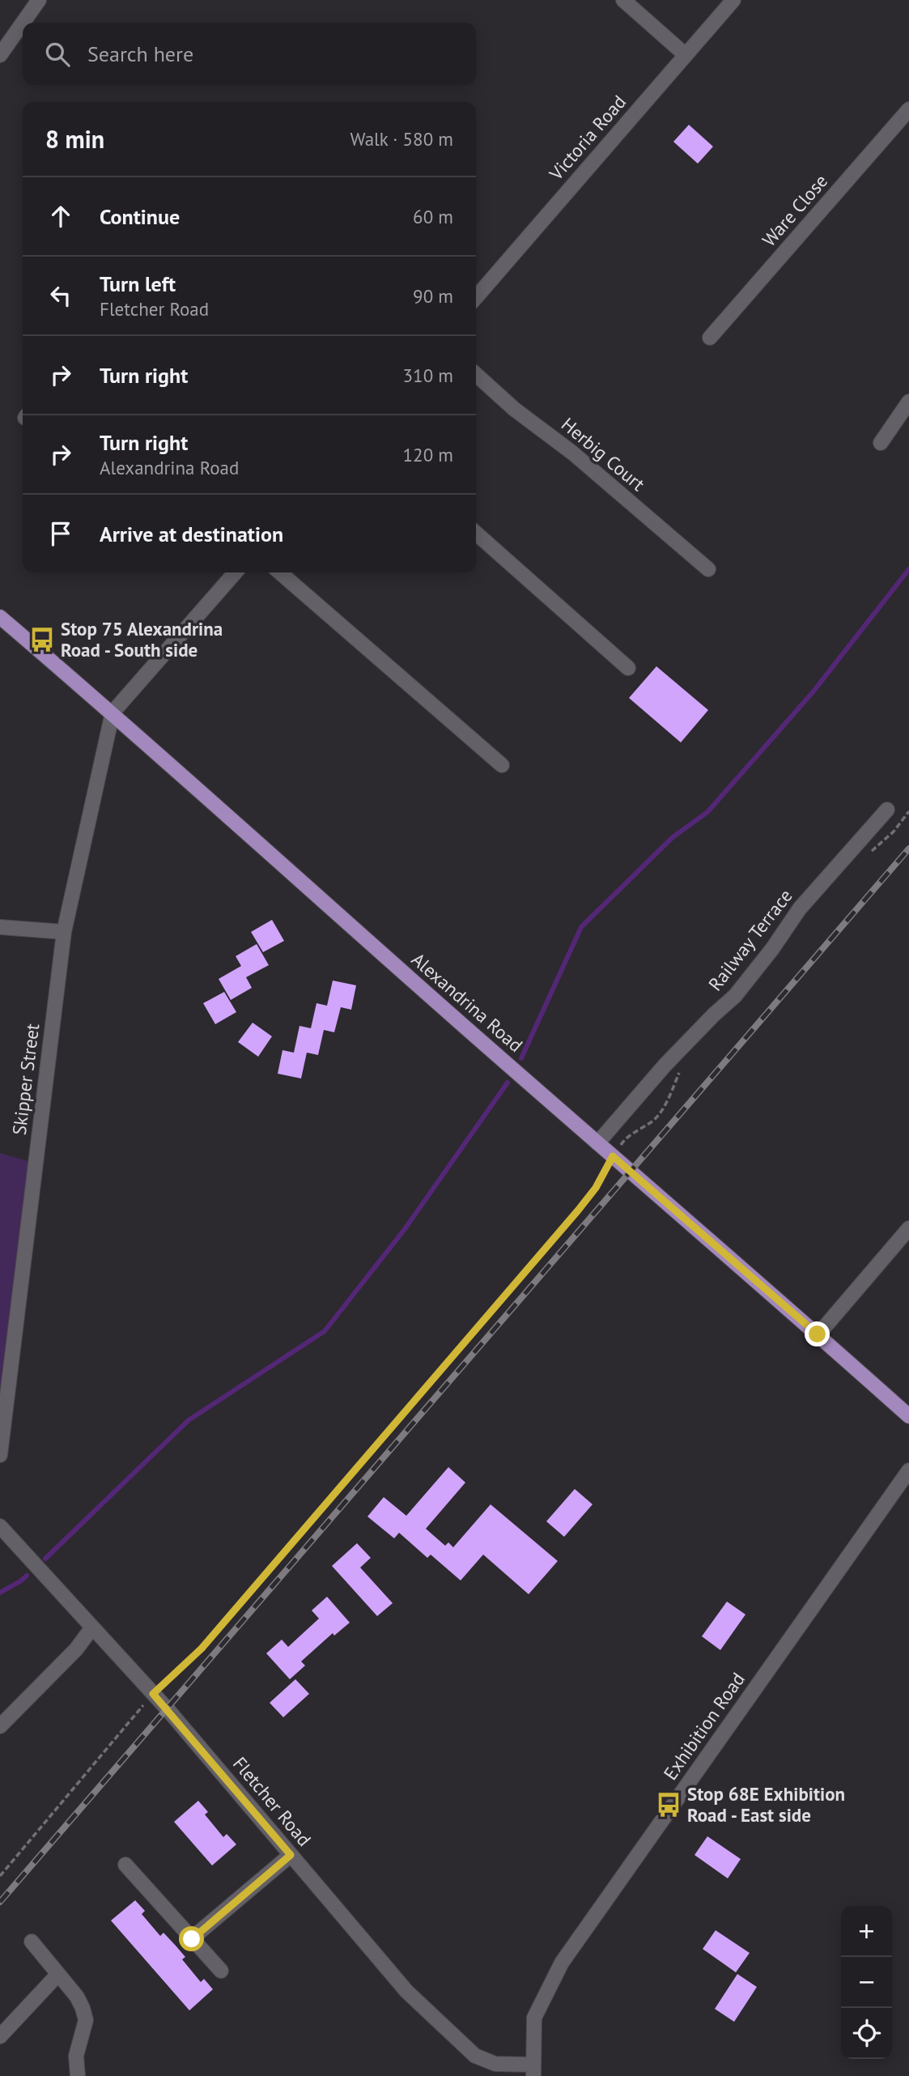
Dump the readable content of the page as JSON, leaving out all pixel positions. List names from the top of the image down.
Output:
{
  "streets": {
    "main road": ["Alexandrina Road"],
    "street": [
      "Victoria Road",
      "Ware Close",
      "Herbig Court",
      "Railway Terrace",
      "Skipper Street",
      "Exhibition Road",
      "Fletcher Road"
    ]
  },
  "crossings": [
    ["Railway Terrace", "Alexandrina Road"],
    ["Alexandrina Road", "Skipper Street"],
    ["Exhibition Road", "Fletcher Road"]
  ],
  "places": {
    "bus stop": ["Stop 75 Alexandrina Road - South side", "Stop 68E Exhibition Road - East side"]
  },
  "page": {
    "search": "Search here",
    "heading": ["8 min", "Walk · 580 m"],
    "list": [
      ["Continue", "60 m"],
      ["Turn left", "Fletcher Road", "90 m"],
      ["Turn right", "310 m"],
      ["Turn right", "Alexandrina Road", "120 m"],
      "Arrive at destination"
    ],
    "map_buttons": ["+", "−"]
  }
}
